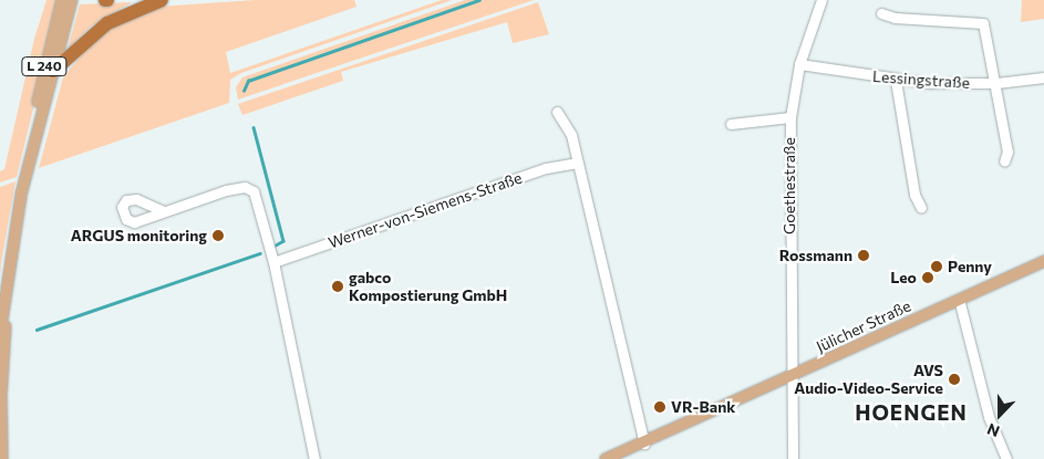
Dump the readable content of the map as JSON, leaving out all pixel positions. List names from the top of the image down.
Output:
{
  "streets": {
    "main road": ["L 240", "Jülicher Straße"],
    "street": ["Lessingstraße", "Goethestraße", "Werner-von-Siemens-Straße"]
  },
  "crossings": [
    ["Lessingstraße", "Goethestraße"],
    ["Goethestraße", "Jülicher Straße"]
  ],
  "districts": ["HOENGEN"],
  "places": [
    "ARGUS monitoring",
    "Rossmann",
    "Penny",
    "Leo",
    "gabco Kompostierung GmbH",
    "AVS Audio-Video-Service",
    "VR-Bank"
  ],
  "north": "bottom"
}
